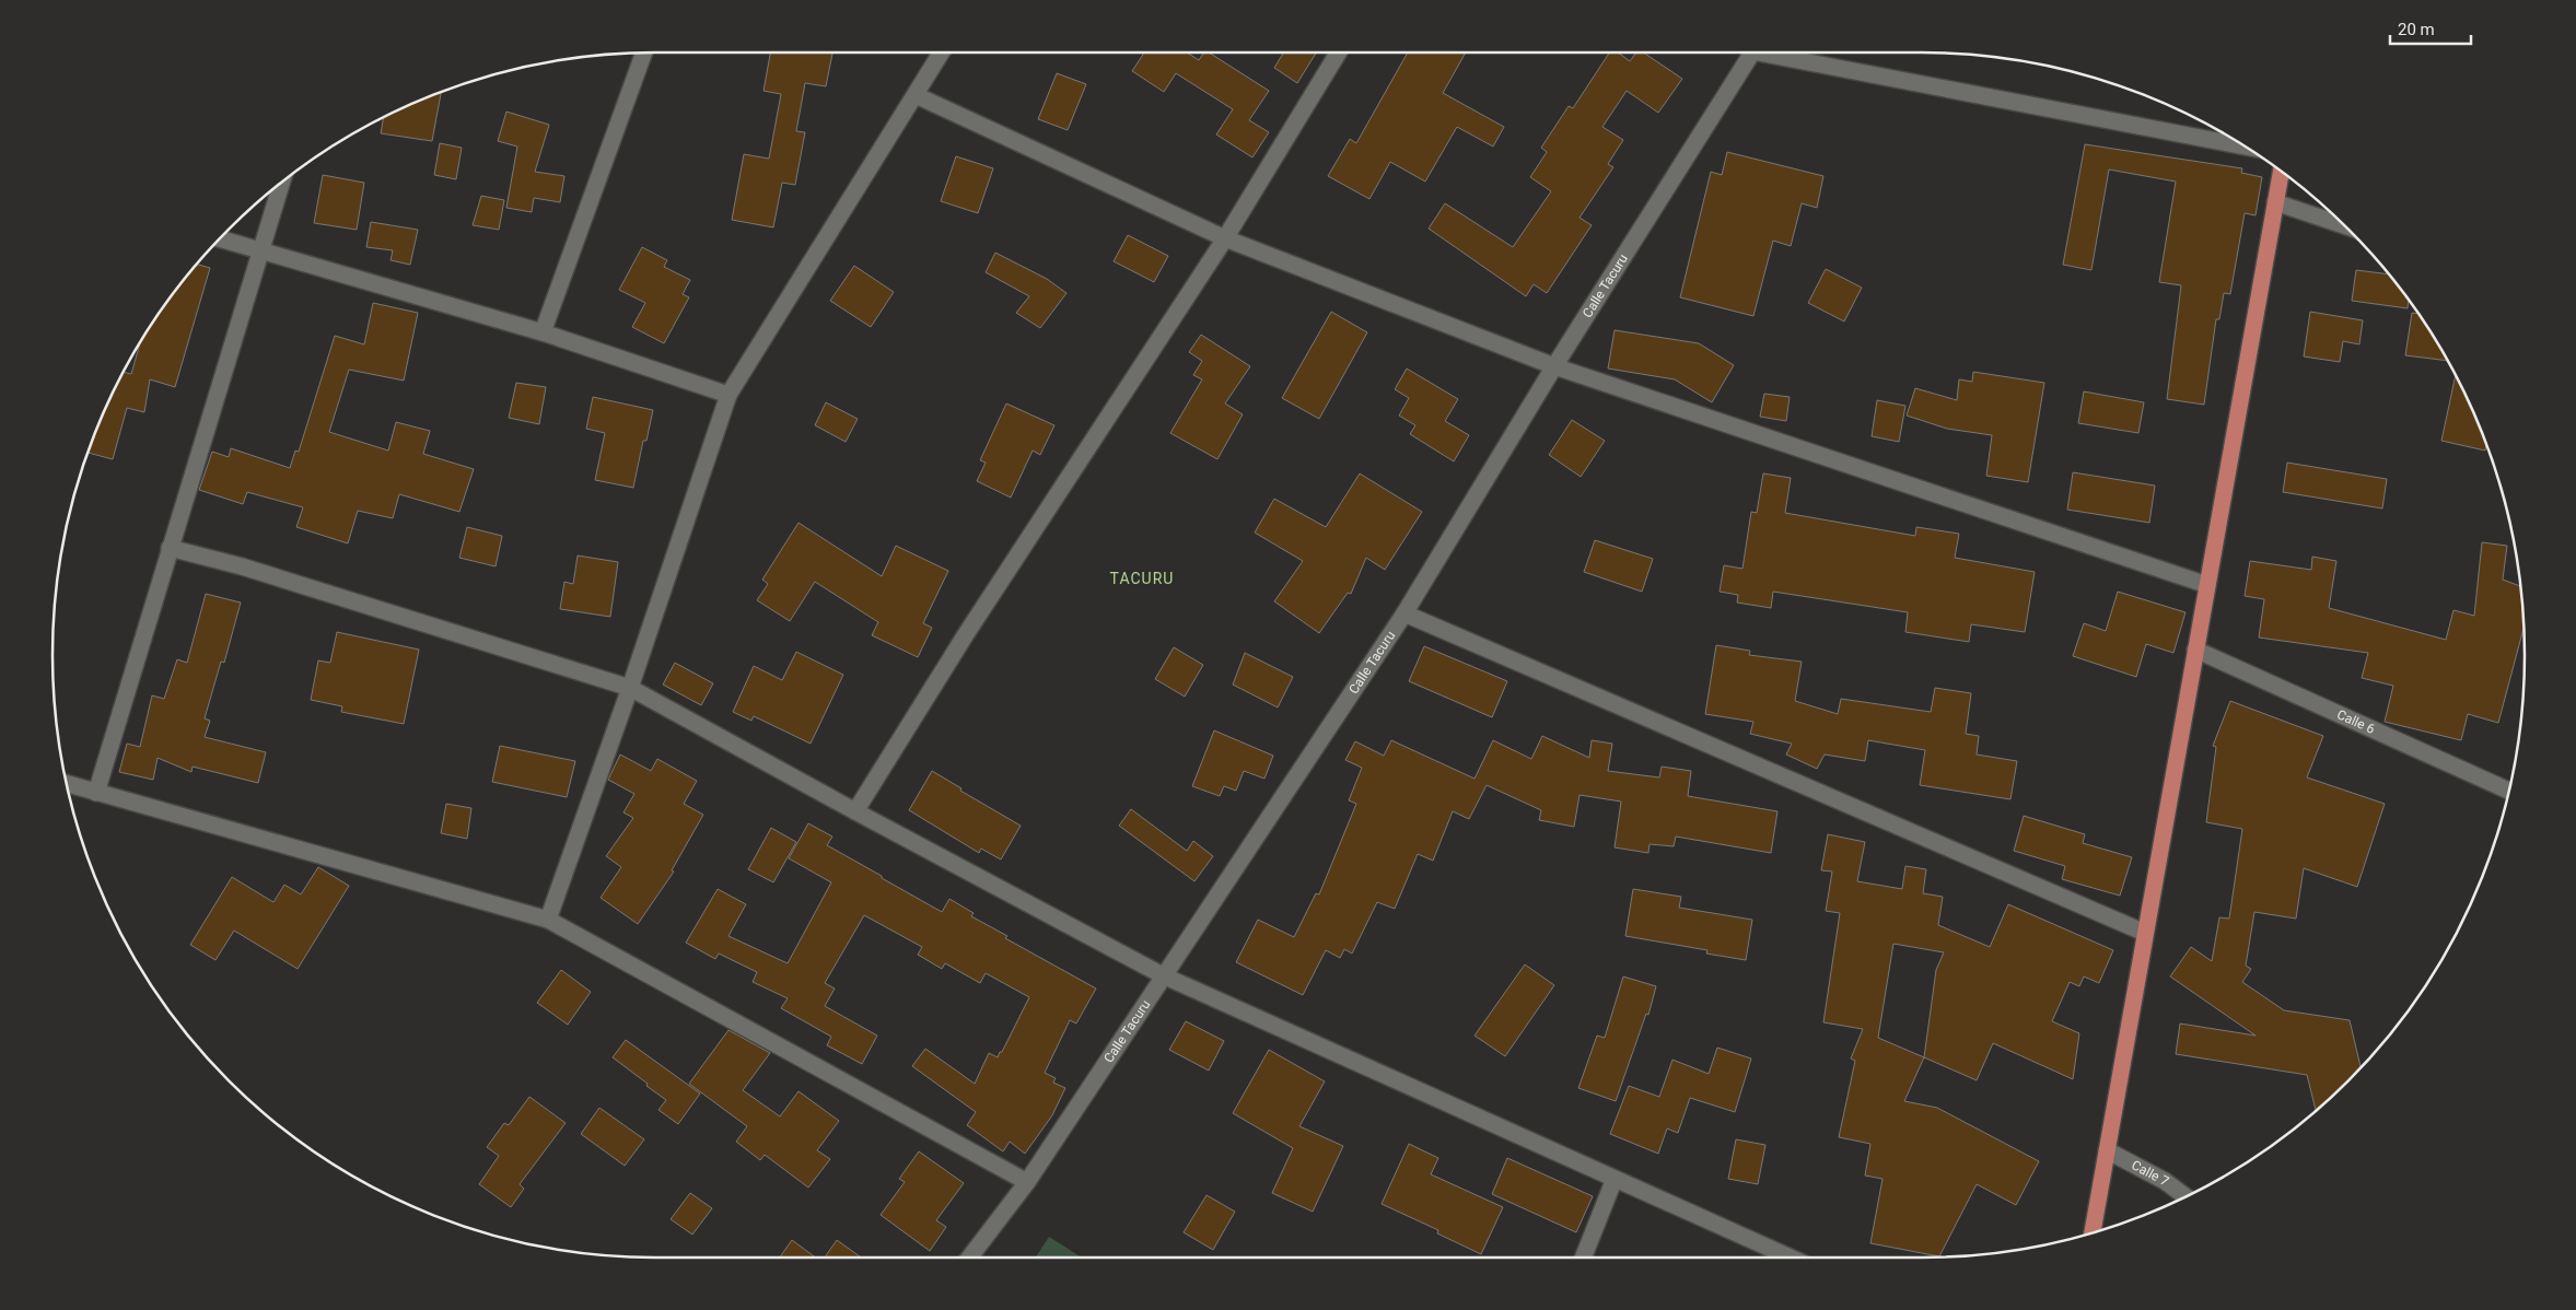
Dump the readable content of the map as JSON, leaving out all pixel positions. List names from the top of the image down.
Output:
{
  "streets": {
    "street": ["Calle Tacuru", "Calle 6", "Calle 7"]
  },
  "districts": ["TACURU"],
  "scale_bar": "20 m"
}
